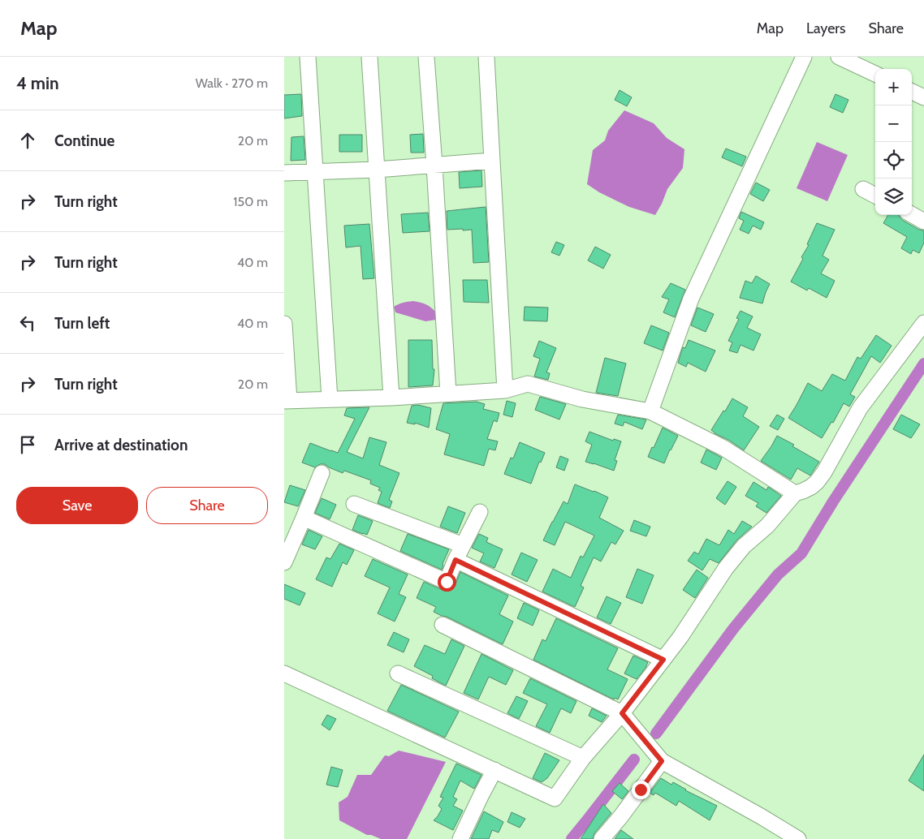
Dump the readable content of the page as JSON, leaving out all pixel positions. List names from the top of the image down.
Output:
{
  "page": {
    "header": "Map",
    "nav": ["Map", "Layers", "Share"],
    "heading": ["4 min", "Walk · 270 m"],
    "map_buttons": ["+", "−"],
    "list": [
      ["Continue", "20 m"],
      ["Turn right", "150 m"],
      ["Turn right", "40 m"],
      ["Turn left", "40 m"],
      ["Turn right", "20 m"],
      "Arrive at destination"
    ],
    "buttons": ["Save", "Share"]
  }
}
